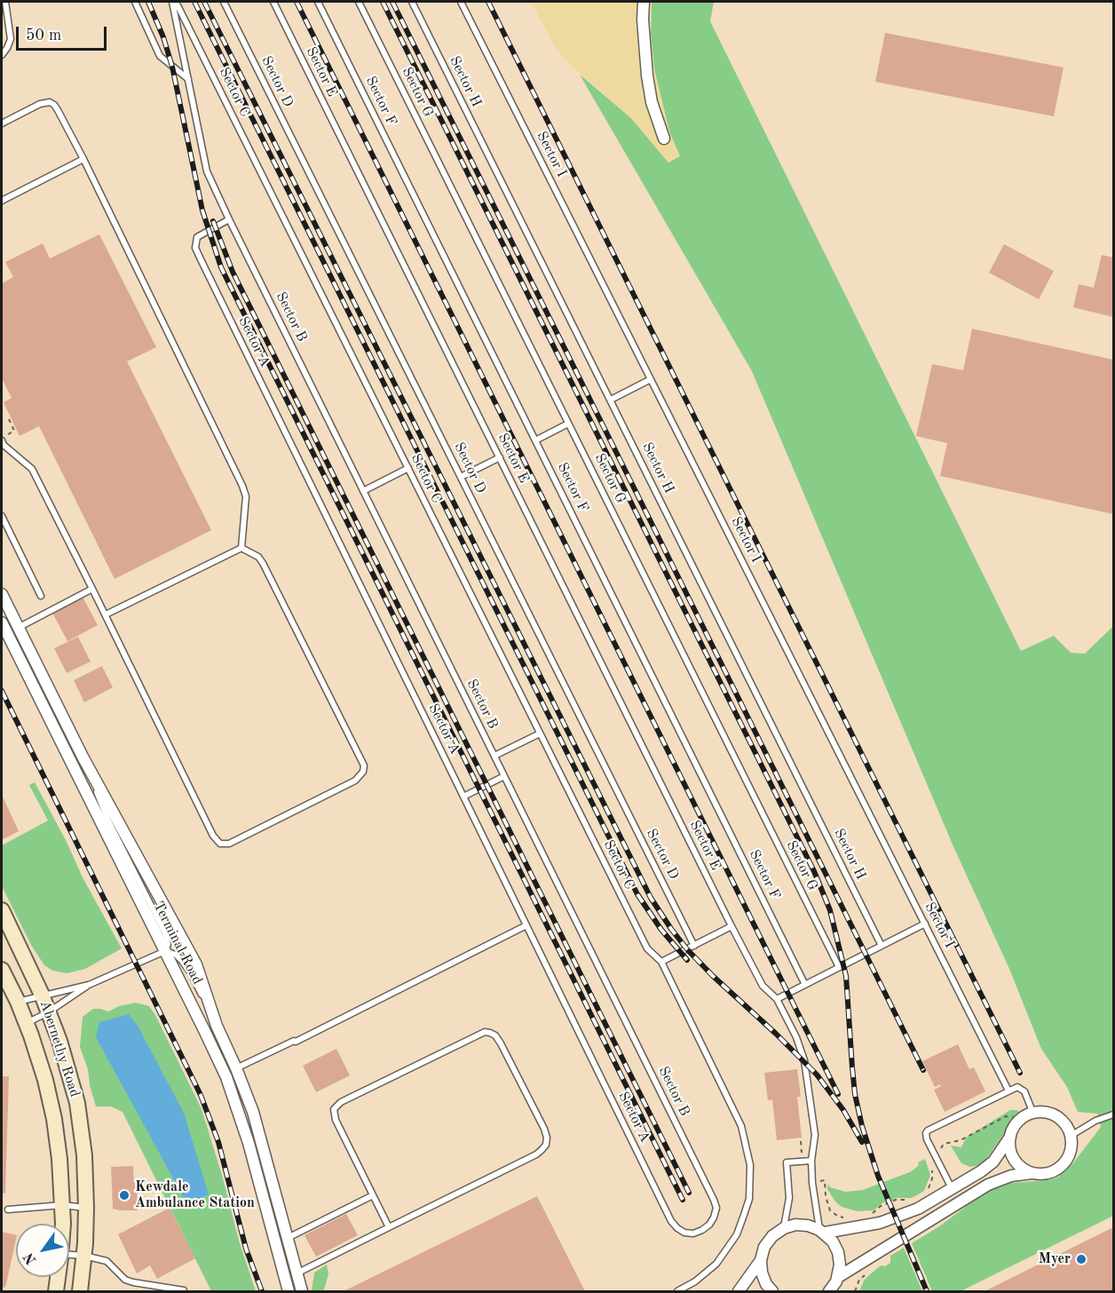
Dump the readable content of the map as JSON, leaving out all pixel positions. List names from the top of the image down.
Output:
{
  "streets": {
    "main road": ["Abernethy Road"],
    "street": ["Terminal Road"],
    "lane": [
      "Sector E",
      "Sector D",
      "Sector H",
      "Sector C",
      "Sector G",
      "Sector F",
      "Sector I",
      "Sector B",
      "Sector A"
    ]
  },
  "crossings": [
    ["Sector C", "Sector B"],
    ["Sector B", "Sector A"]
  ],
  "places": ["Kewdale Ambulance Station", "Myer"],
  "scale_bar": "50 m",
  "north": "bottom left"
}
